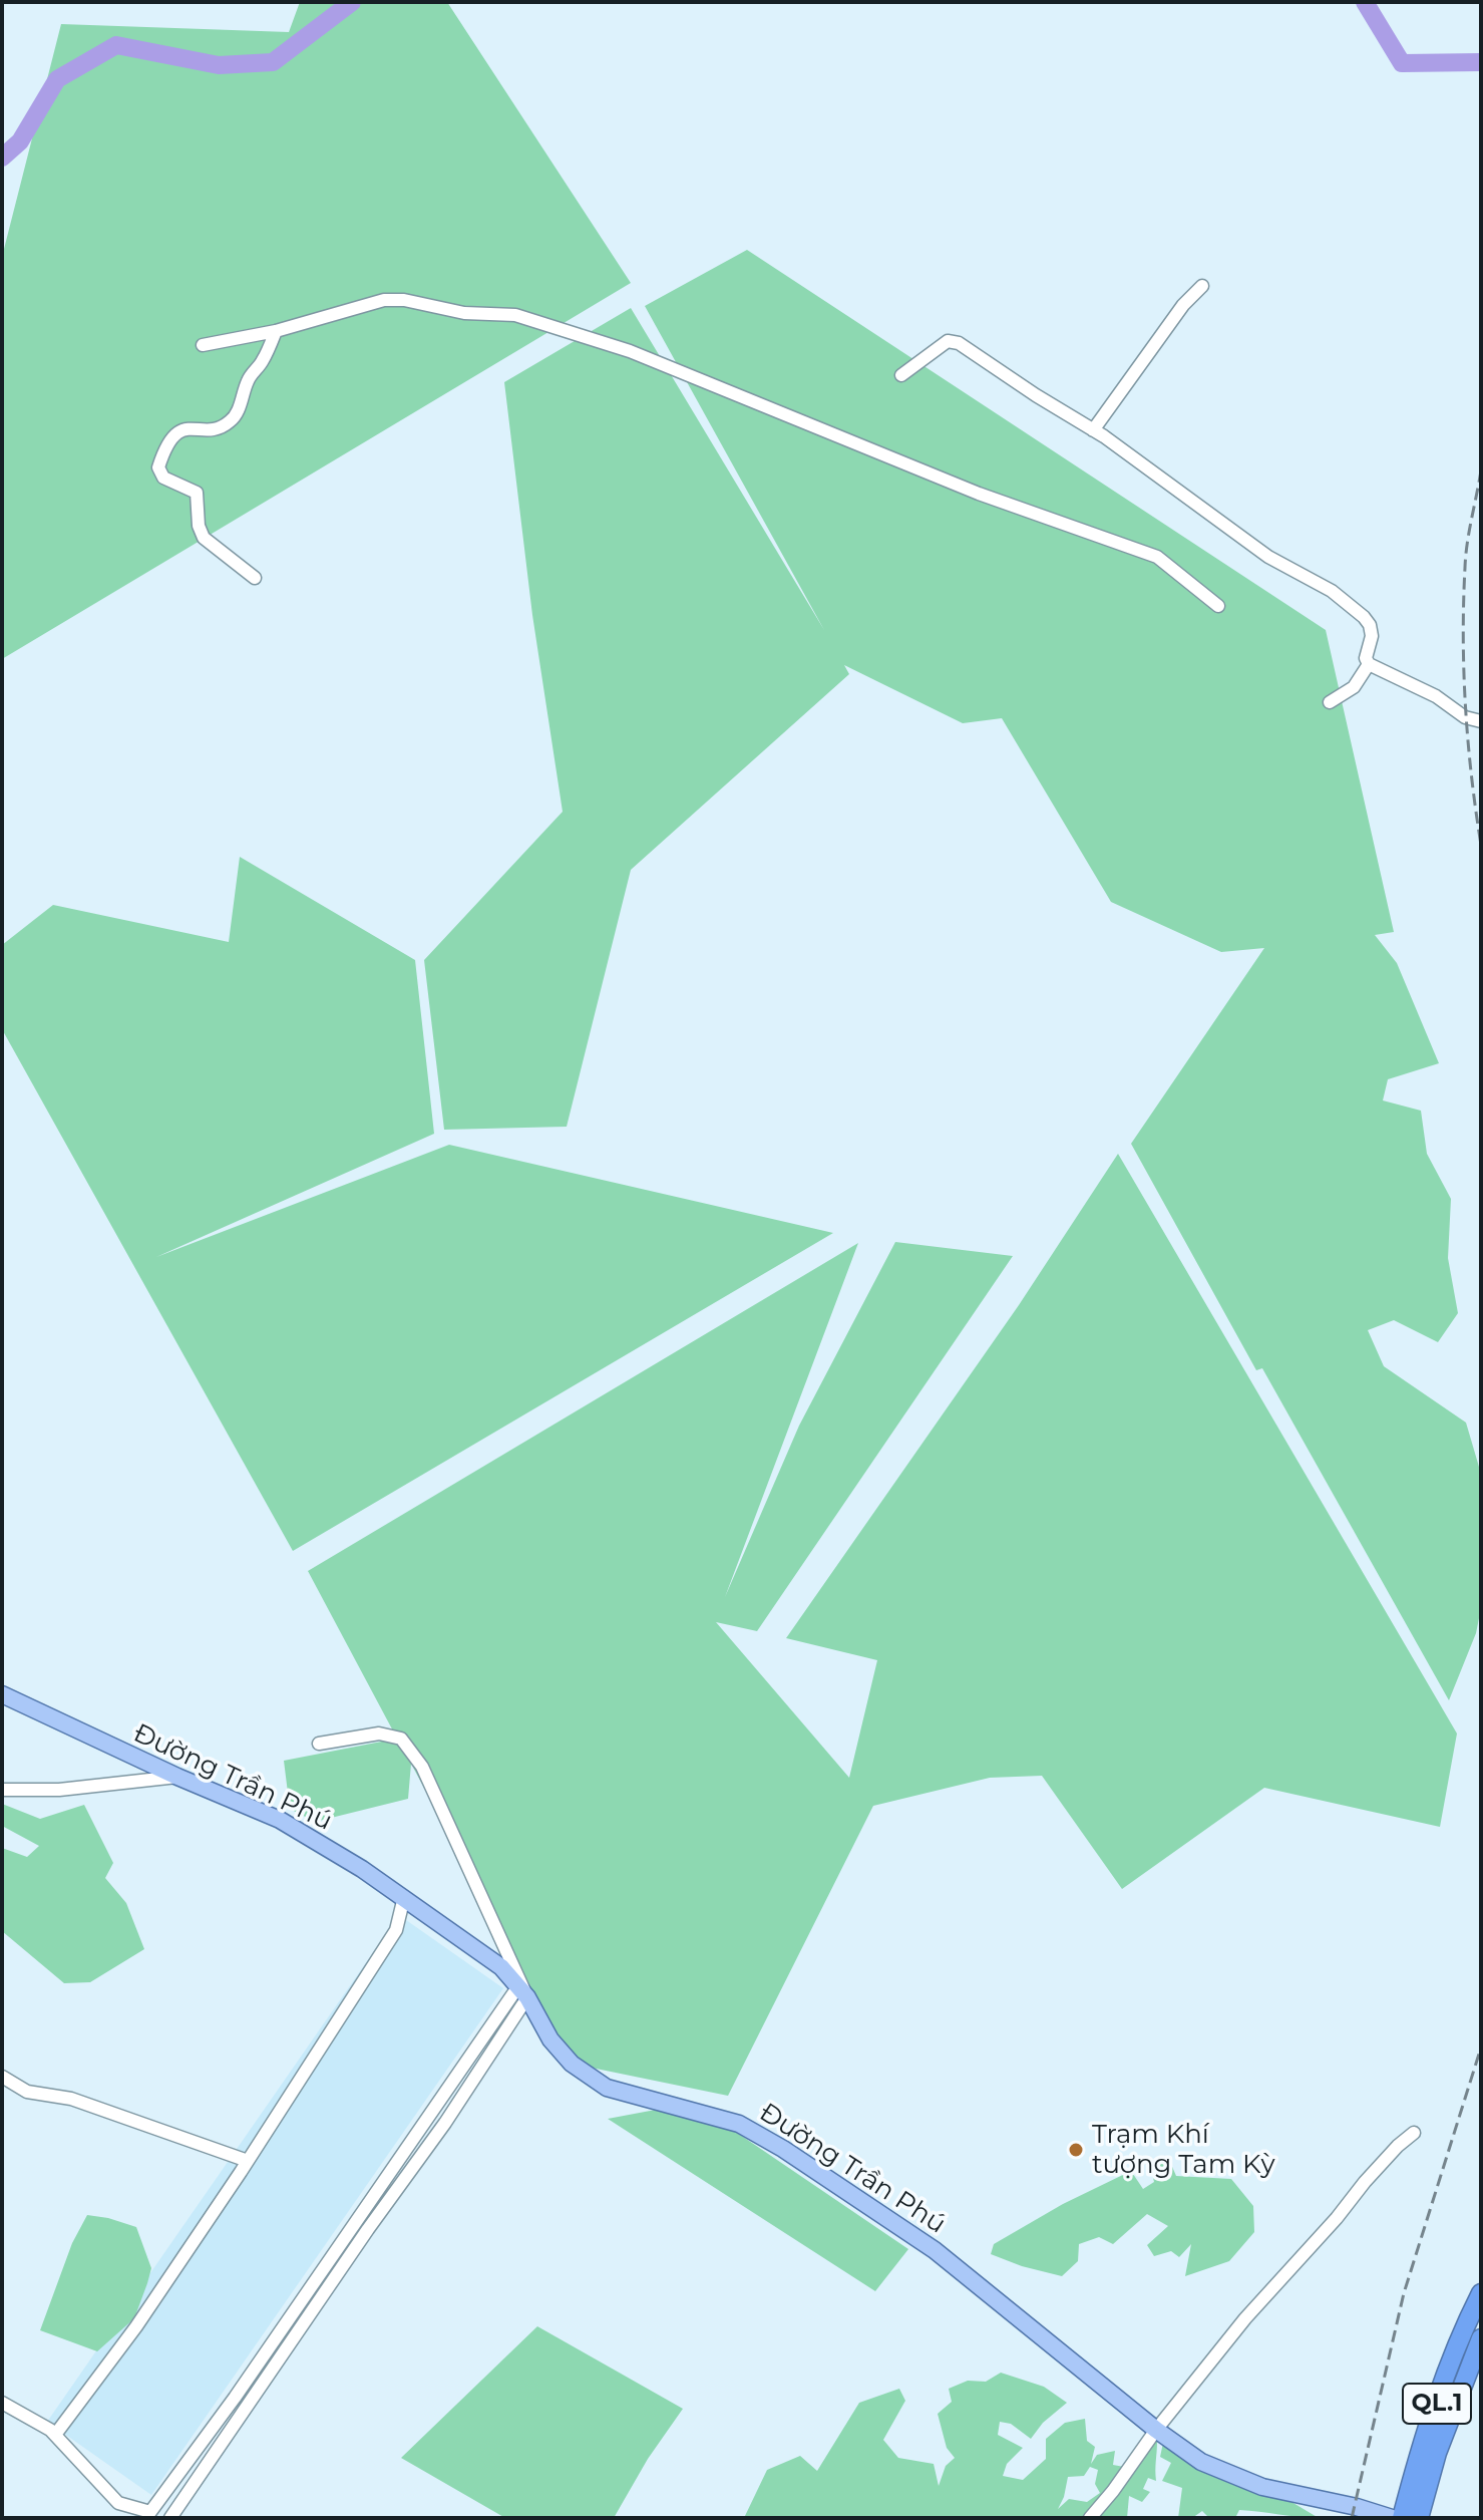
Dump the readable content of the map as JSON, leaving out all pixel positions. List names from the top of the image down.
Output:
{
  "streets": {
    "highway": ["QL.1"],
    "main road": ["Đường Trần Phú"]
  },
  "places": ["Trạm Khí tượng Tam Kỳ"]
}
